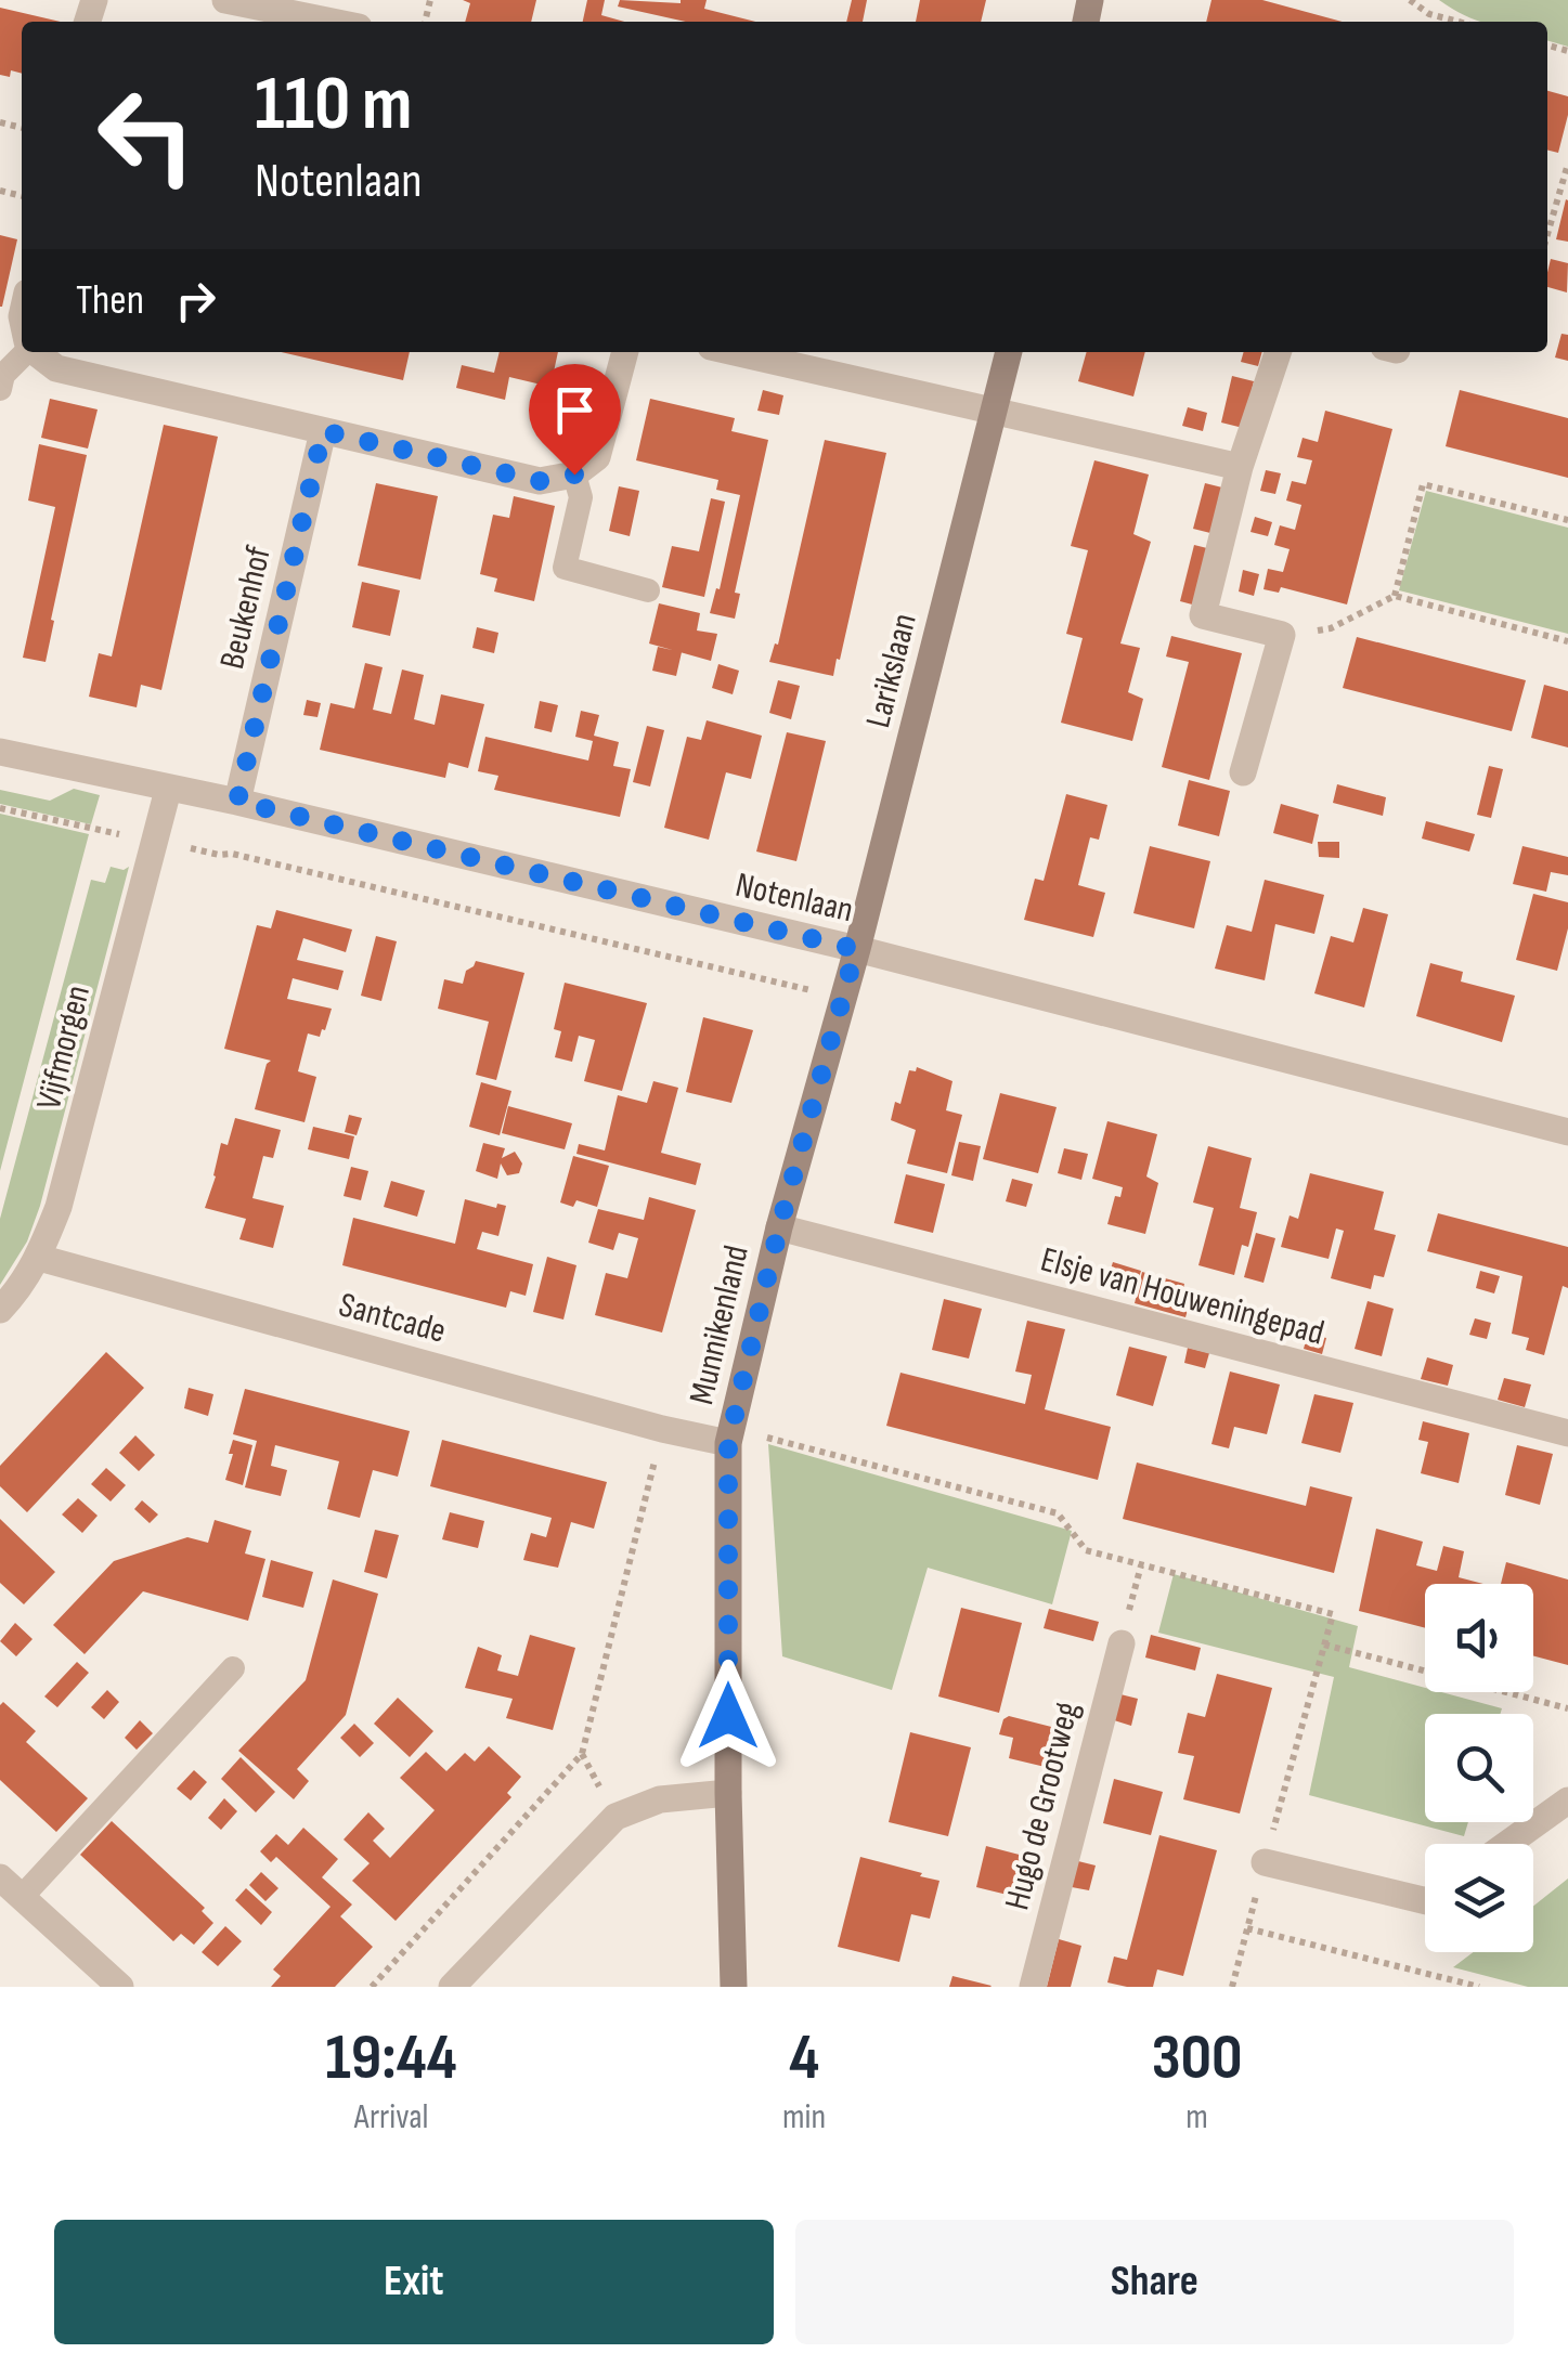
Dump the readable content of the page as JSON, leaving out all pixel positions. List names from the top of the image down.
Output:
{
  "streets": {
    "street": [
      "Beukenhof",
      "Larikslaan",
      "Notenlaan",
      "Vijfmorgen",
      "Elsje van Houweningepad",
      "Santcade",
      "Munnikenland",
      "Hugo de Grootweg"
    ]
  },
  "crossings": [
    ["Beukenhof", "Notenlaan"],
    ["Larikslaan", "Notenlaan"],
    ["Larikslaan", "Munnikenland"],
    ["Notenlaan", "Vijfmorgen"],
    ["Notenlaan", "Munnikenland"],
    ["Vijfmorgen", "Santcade"],
    ["Elsje van Houweningepad", "Munnikenland"],
    ["Santcade", "Munnikenland"]
  ],
  "page": {
    "turn": ["110 m", "Notenlaan"],
    "then": "Then",
    "eta": [
      "19:44",
      "Arrival",
      "4",
      "min",
      "300",
      "m"
    ],
    "buttons": ["Exit", "Share"]
  }
}
